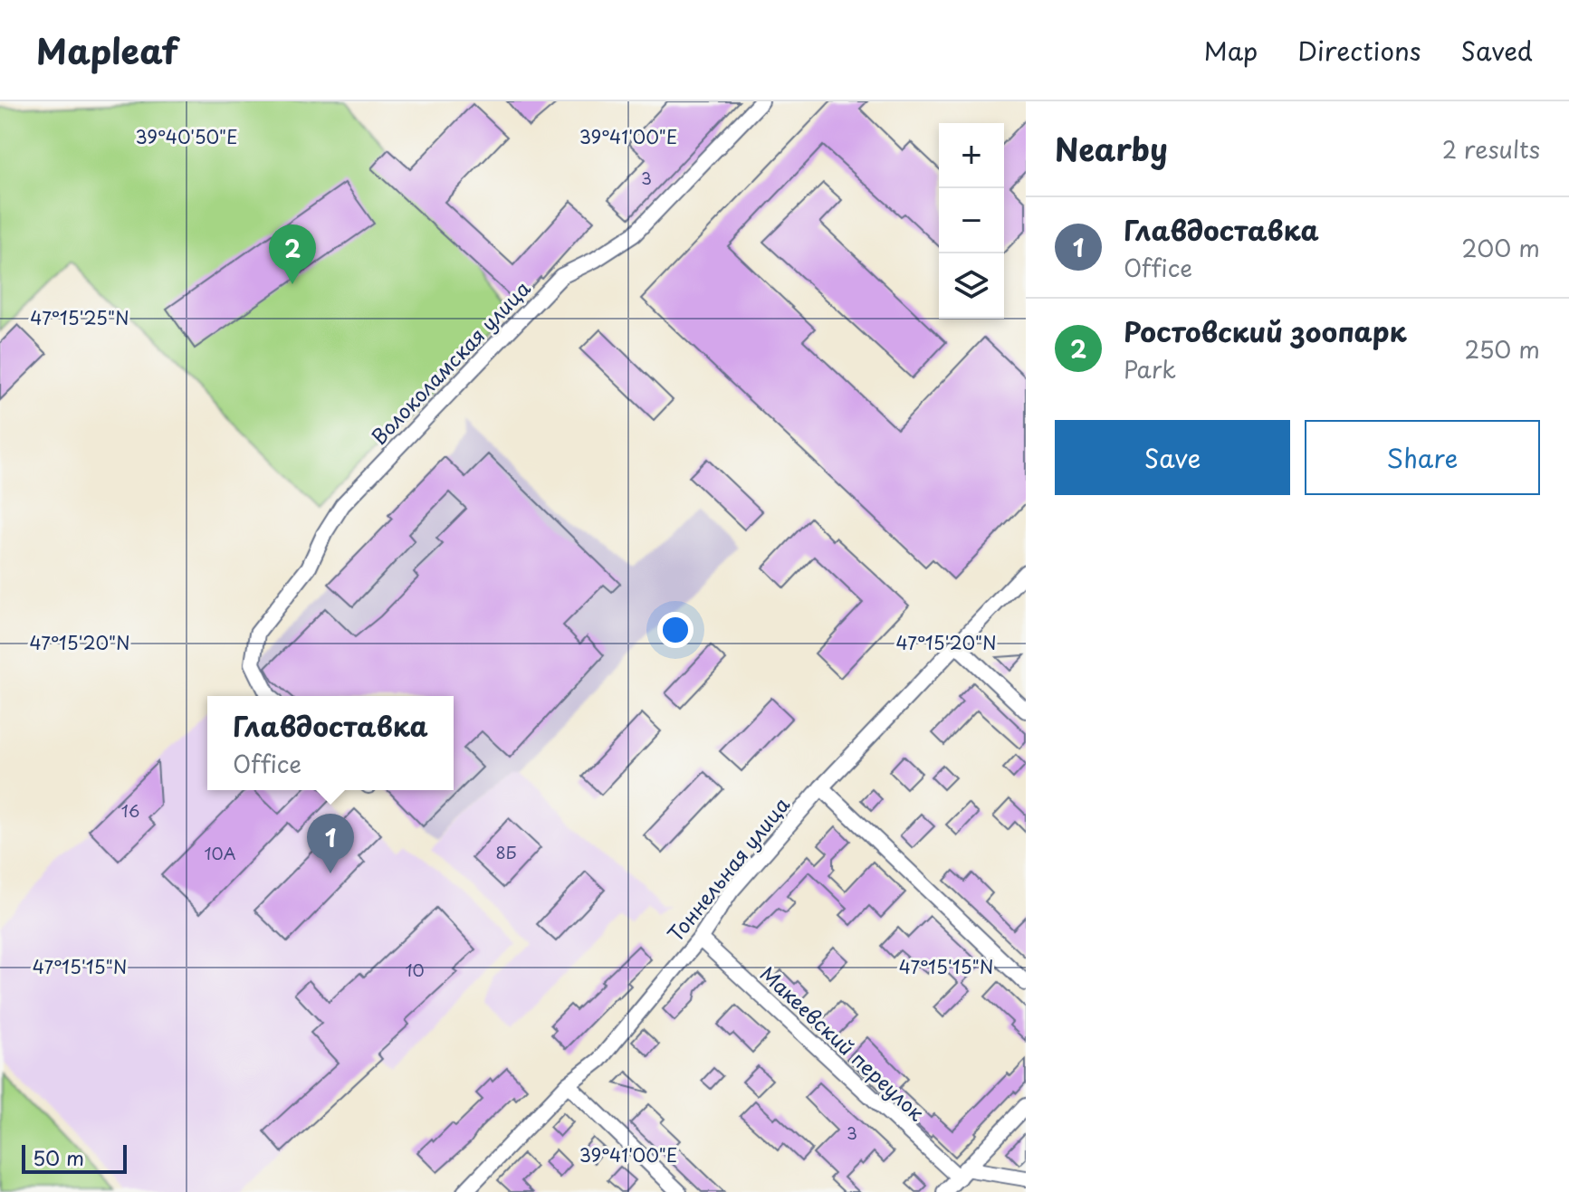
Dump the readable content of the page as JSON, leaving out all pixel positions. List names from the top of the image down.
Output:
{
  "streets": {
    "street": ["Волоколамская улица", "Тоннельная улица", "Макеевский переулок"]
  },
  "crossings": [
    ["Тоннельная улица", "Макеевский переулок"]
  ],
  "house_numbers": [
    "3",
    "16",
    "8Б",
    "10А",
    "10",
    "3"
  ],
  "scale_bar": "50 m",
  "page": {
    "header": "Mapleaf",
    "nav": ["Map", "Directions", "Saved"],
    "heading": ["Nearby", "2 results"],
    "map_buttons": ["+", "−"],
    "list": [
      {
        "mark": "1",
        "name": "Главдоставка",
        "note": "Office",
        "value": "200 m"
      },
      {
        "mark": "2",
        "name": "Ростовский зоопарк",
        "note": "Park",
        "value": "250 m"
      }
    ],
    "pins": ["2", "1"],
    "buttons": ["Save", "Share"],
    "popup": ["Главдоставка", "Office"],
    "scale": "50 m"
  },
  "coordinates": [
    "39°40'50\"E",
    "39°41'00\"E",
    "47°15'25\"N",
    "47°15'20\"N",
    "47°15'15\"N"
  ]
}
